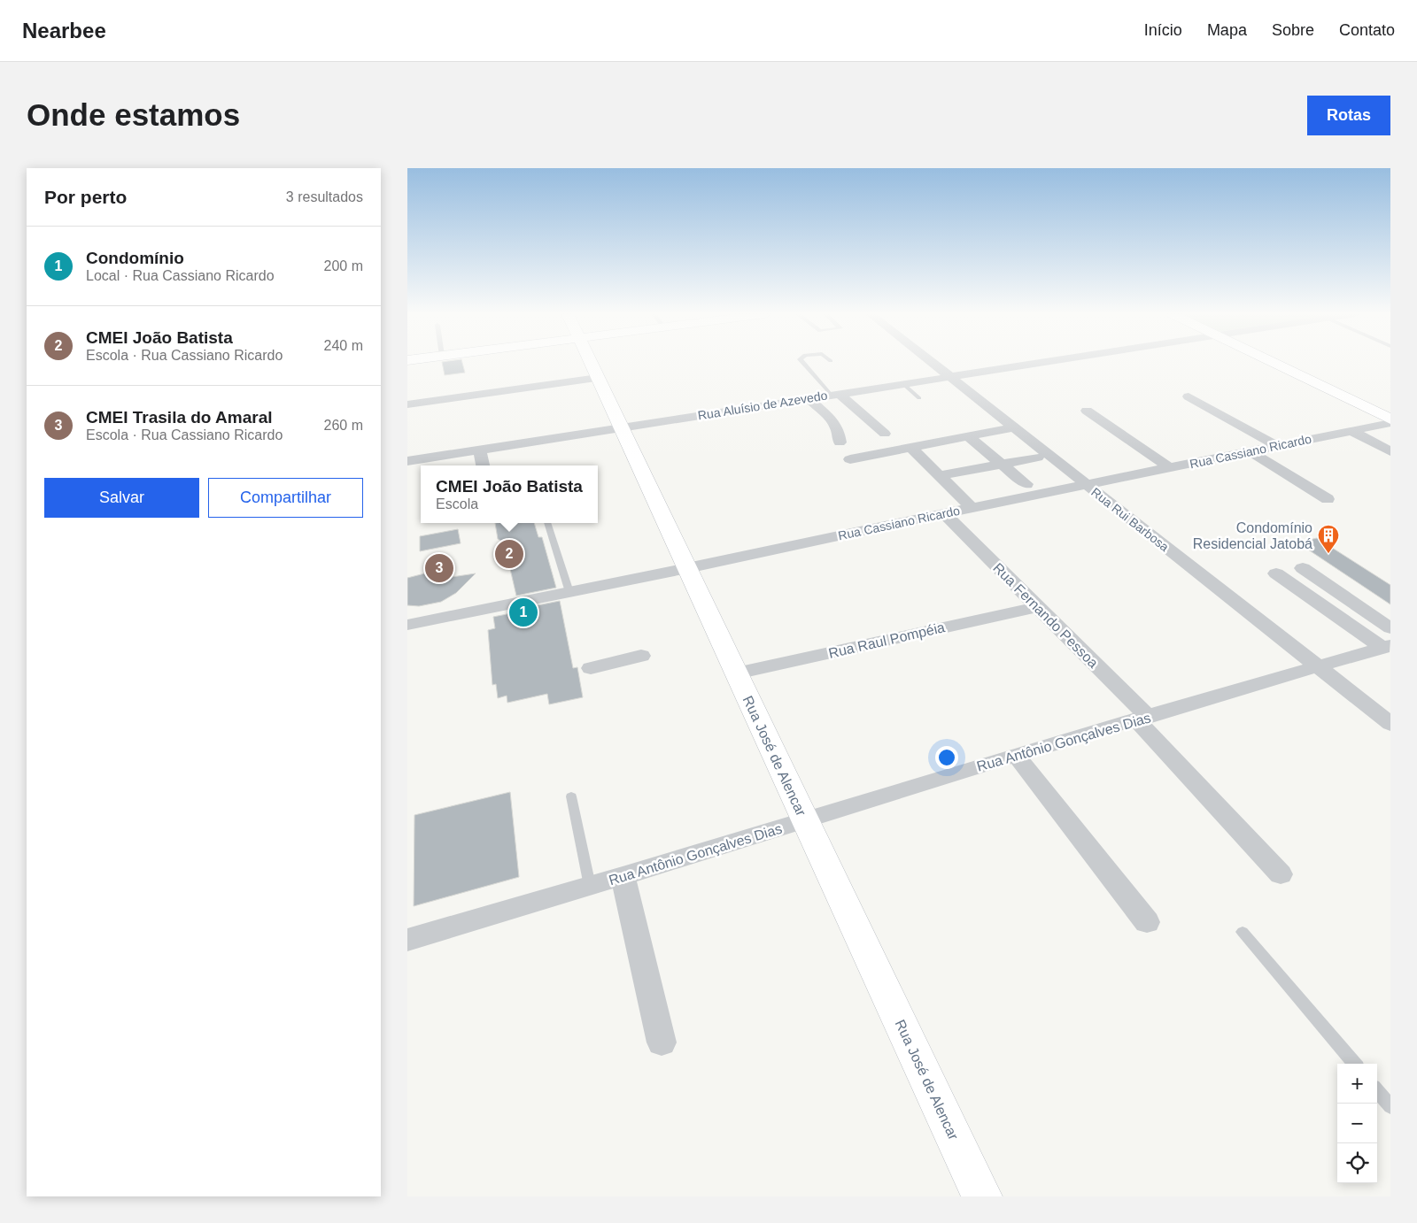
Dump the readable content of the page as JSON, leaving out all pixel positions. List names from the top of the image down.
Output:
{
  "streets": {
    "street": [
      "Rua Aluísio de Azevedo",
      "Rua Cassiano Ricardo",
      "Rua Rui Barbosa",
      "Rua Fernando Pessoa",
      "Rua Raul Pompéia",
      "Rua Antônio Gonçalves Dias",
      "Rua José de Alencar"
    ]
  },
  "crossings": [
    ["Rua Aluísio de Azevedo", "Rua Rui Barbosa"],
    ["Rua Aluísio de Azevedo", "Rua José de Alencar"],
    ["Rua Cassiano Ricardo", "Rua Rui Barbosa"],
    ["Rua Cassiano Ricardo", "Rua Fernando Pessoa"],
    ["Rua Cassiano Ricardo", "Rua José de Alencar"],
    ["Rua Rui Barbosa", "Rua Antônio Gonçalves Dias"],
    ["Rua Fernando Pessoa", "Rua Raul Pompéia"],
    ["Rua Fernando Pessoa", "Rua Antônio Gonçalves Dias"],
    ["Rua Raul Pompéia", "Rua José de Alencar"],
    ["Rua Antônio Gonçalves Dias", "Rua José de Alencar"]
  ],
  "places": {
    "building": ["Condomínio Residencial Jatobá"]
  },
  "page": {
    "header": "Nearbee",
    "nav": [
      "Início",
      "Mapa",
      "Sobre",
      "Contato"
    ],
    "buttons": [
      "Rotas",
      ["Salvar", "Compartilhar"]
    ],
    "title": "Onde estamos",
    "heading": ["Por perto", "3 resultados"],
    "list": [
      {
        "mark": "1",
        "name": "Condomínio",
        "note": "Local · Rua Cassiano Ricardo",
        "value": "200 m"
      },
      {
        "mark": "2",
        "name": "CMEI João Batista",
        "note": "Escola · Rua Cassiano Ricardo",
        "value": "240 m"
      },
      {
        "mark": "3",
        "name": "CMEI Trasila do Amaral",
        "note": "Escola · Rua Cassiano Ricardo",
        "value": "260 m"
      }
    ],
    "popup": ["CMEI João Batista", "Escola"],
    "pins": ["2", "3", "1"],
    "map_buttons": ["+", "−"]
  }
}
